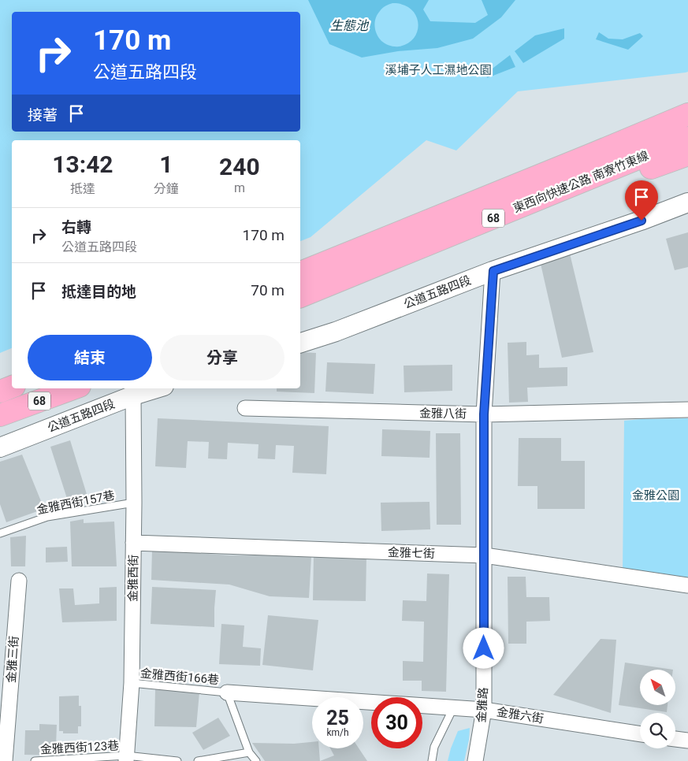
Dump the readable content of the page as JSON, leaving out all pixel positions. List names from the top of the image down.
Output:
{
  "streets": {
    "highway": ["東西向快速公路 南寮竹東線", "68"],
    "street": [
      "公道五路四段",
      "金雅八街",
      "金雅七街",
      "金雅西街",
      "金雅三街",
      "金雅路",
      "金雅六街"
    ],
    "lane": ["金雅西街157巷", "金雅西街166巷", "金雅西街123巷"]
  },
  "crossings": [
    ["公道五路四段", "金雅西街"],
    ["公道五路四段", "金雅路"],
    ["金雅八街", "金雅路"],
    ["金雅西街157巷", "金雅西街"],
    ["金雅七街", "金雅西街"],
    ["金雅七街", "金雅路"],
    ["金雅西街", "金雅西街166巷"],
    ["金雅西街", "金雅西街123巷"],
    ["金雅西街166巷", "金雅六街"],
    ["金雅路", "金雅六街"]
  ],
  "water": ["生態池"],
  "parks": ["溪埔子人工濕地公園", "金雅公園"],
  "north": "top left",
  "page": {
    "turn": ["170 m", "公道五路四段"],
    "then": "接著",
    "eta": [
      "13:42",
      "抵達",
      "1",
      "分鐘",
      "240",
      "m"
    ],
    "list": [
      {
        "name": "右轉",
        "note": "公道五路四段",
        "value": "170 m"
      },
      {
        "name": "抵達目的地",
        "value": "70 m"
      }
    ],
    "buttons": ["結束", "分享"],
    "speed": "25 km/h",
    "limit": "30"
  }
}
